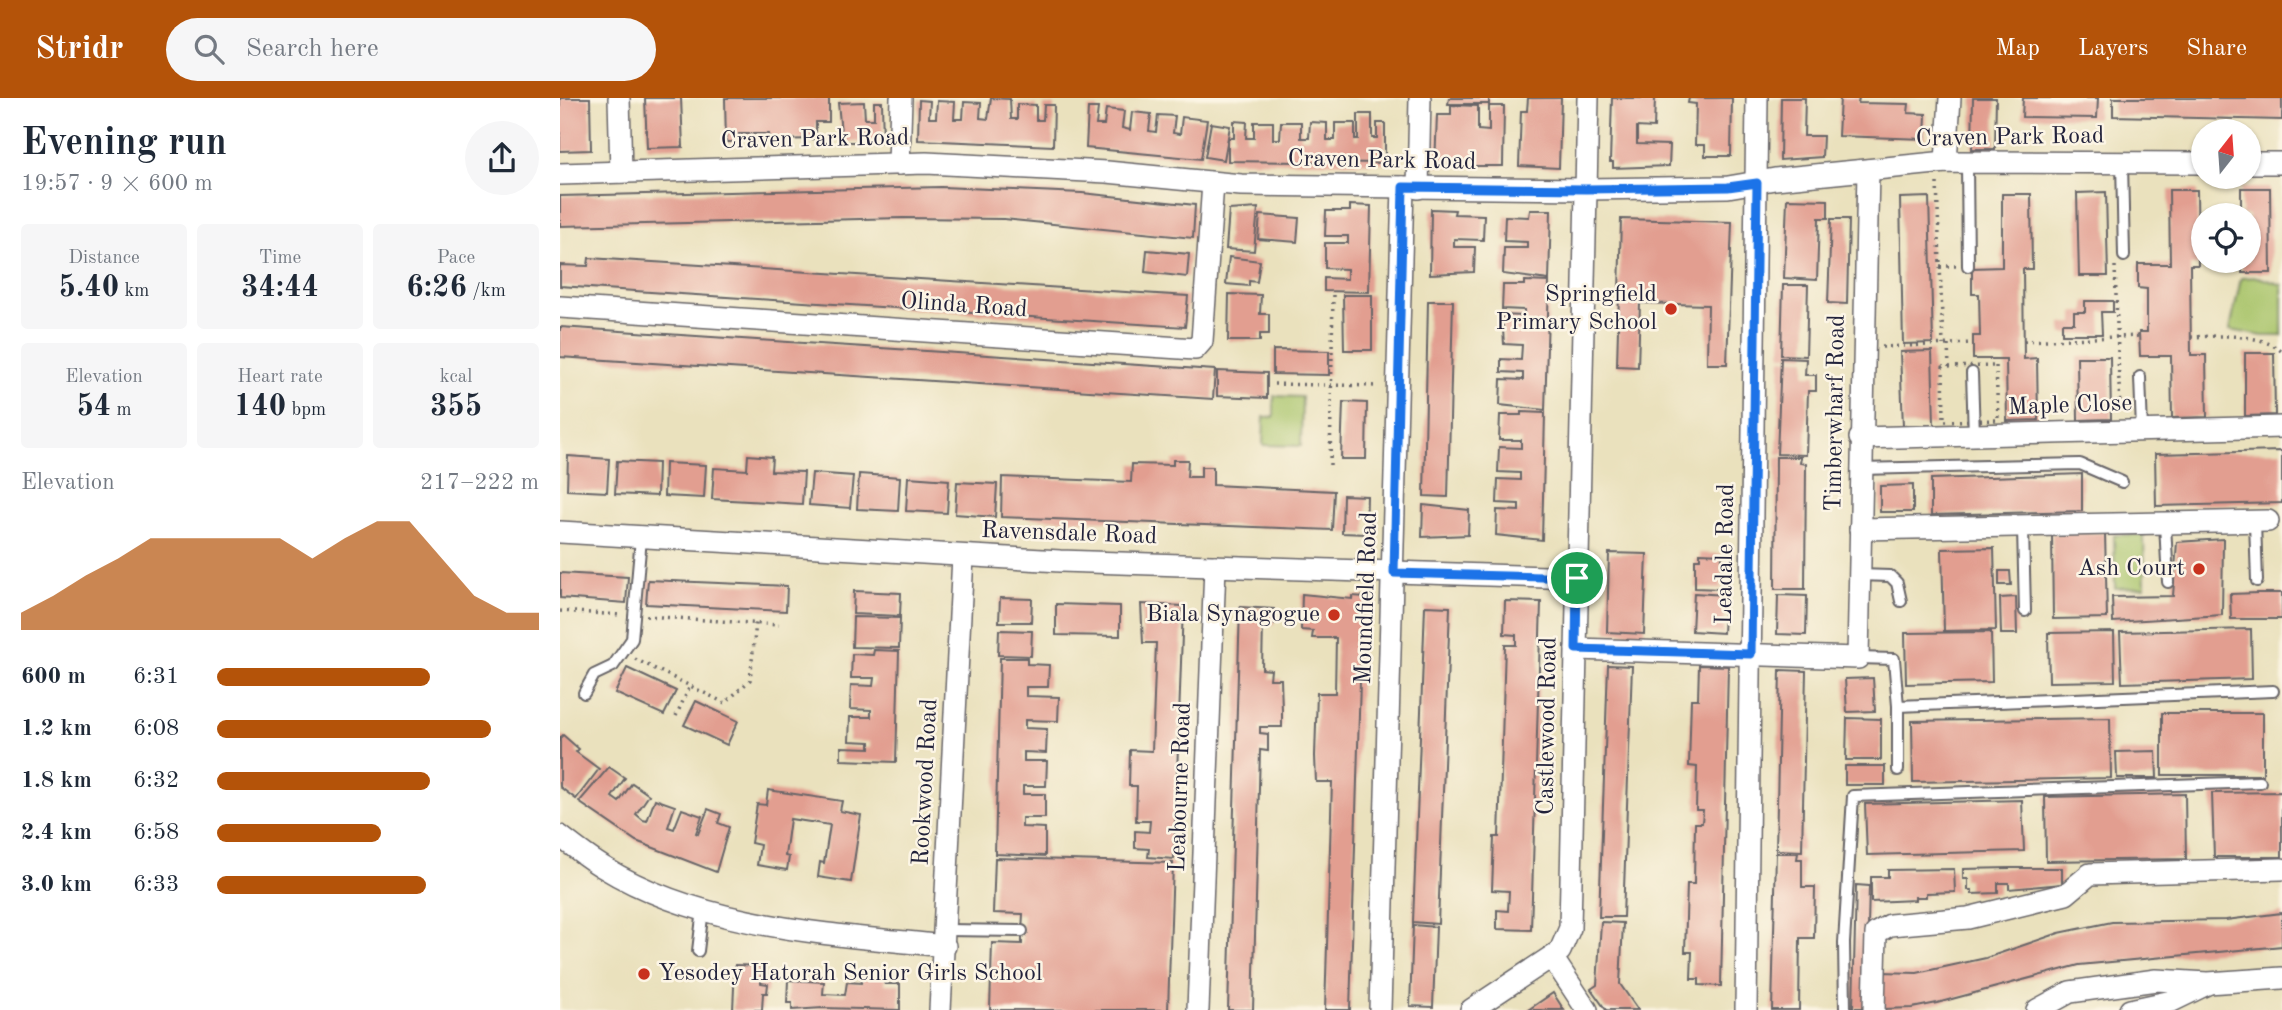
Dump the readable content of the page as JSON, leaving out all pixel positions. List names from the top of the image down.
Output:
{
  "streets": {
    "street": [
      "Craven Park Road",
      "Olinda Road",
      "Maple Close",
      "Timberwharf Road",
      "Ravensdale Road",
      "Leadale Road",
      "Moundfield Road",
      "Castlewood Road",
      "Rookwood Road",
      "Leabourne Road"
    ]
  },
  "crossings": [
    ["Craven Park Road", "Olinda Road"],
    ["Craven Park Road", "Timberwharf Road"],
    ["Craven Park Road", "Leadale Road"],
    ["Craven Park Road", "Moundfield Road"],
    ["Craven Park Road", "Castlewood Road"],
    ["Maple Close", "Timberwharf Road"],
    ["Ravensdale Road", "Moundfield Road"],
    ["Ravensdale Road", "Castlewood Road"],
    ["Ravensdale Road", "Rookwood Road"],
    ["Ravensdale Road", "Leabourne Road"]
  ],
  "places": [
    "Springfield Primary School",
    "Ash Court",
    "Biala Synagogue",
    "Yesodey Hatorah Senior Girls School"
  ],
  "north": "top",
  "page": {
    "header": "Stridr",
    "search": "Search here",
    "nav": ["Map", "Layers", "Share"],
    "heading": ["Evening run", "19:57 · 9 × 600 m"],
    "stats": [
      ["Distance", "5.40 km"],
      ["Time", "34:44"],
      ["Pace", "6:26 /km"],
      ["Elevation", "54 m"],
      ["Heart rate", "140 bpm"],
      ["kcal", "355"]
    ],
    "chart": ["Elevation", "217–222 m"],
    "list": [
      {
        "name": "600 m",
        "note": "6:31"
      },
      {
        "name": "1.2 km",
        "note": "6:08"
      },
      {
        "name": "1.8 km",
        "note": "6:32"
      },
      {
        "name": "2.4 km",
        "note": "6:58"
      },
      {
        "name": "3.0 km",
        "note": "6:33"
      }
    ]
  }
}
